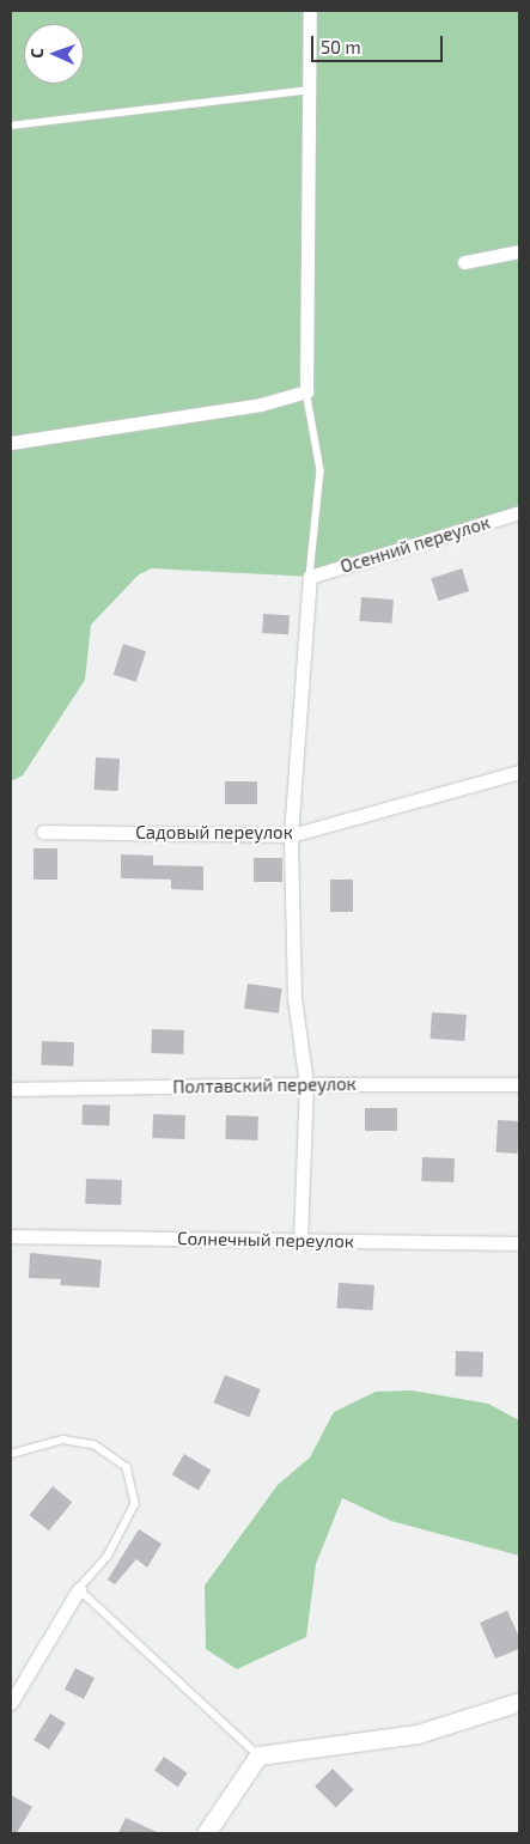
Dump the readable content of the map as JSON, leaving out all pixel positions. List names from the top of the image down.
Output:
{
  "streets": {
    "street": [
      "Осенний переулок",
      "Садовый переулок",
      "Полтавский переулок",
      "Солнечный переулок"
    ]
  },
  "scale_bar": "50 m",
  "north": "left"
}
